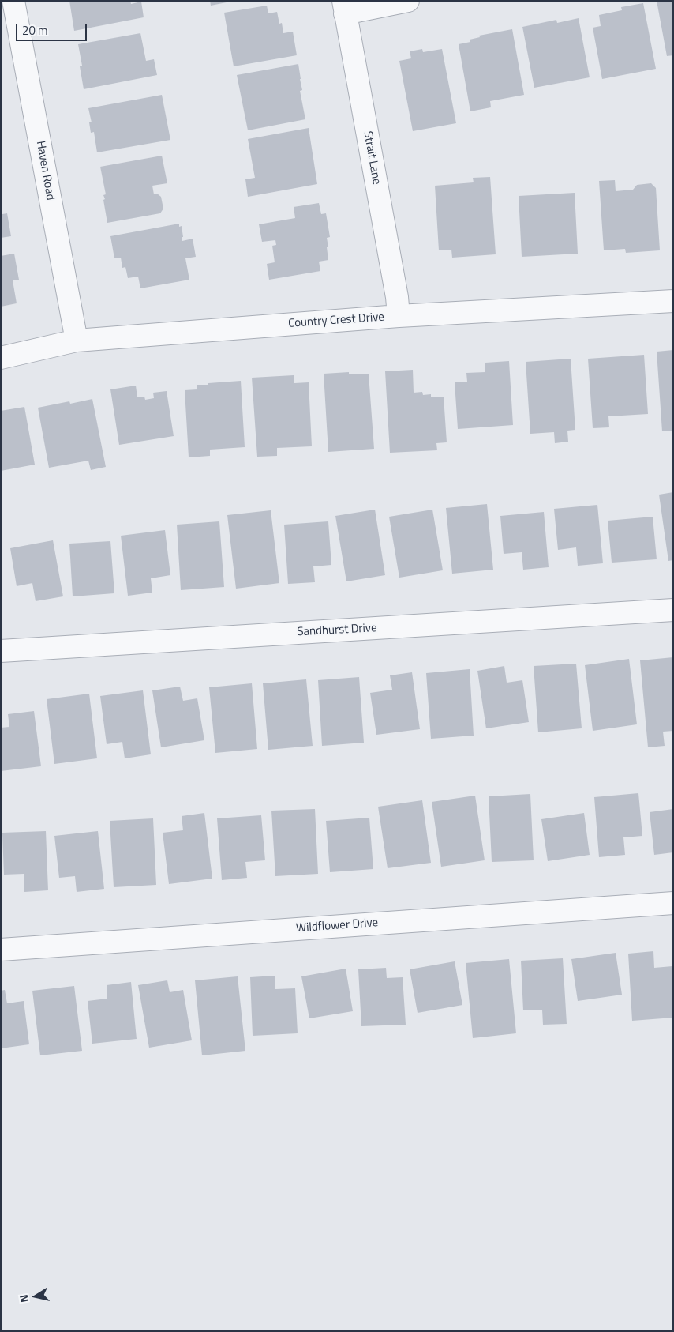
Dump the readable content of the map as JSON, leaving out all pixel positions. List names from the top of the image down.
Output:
{
  "streets": {
    "street": [
      "Strait Lane",
      "Haven Road",
      "Country Crest Drive",
      "Sandhurst Drive",
      "Wildflower Drive"
    ]
  },
  "crossings": [
    ["Strait Lane", "Country Crest Drive"],
    ["Haven Road", "Country Crest Drive"]
  ],
  "scale_bar": "20 m",
  "north": "left"
}
